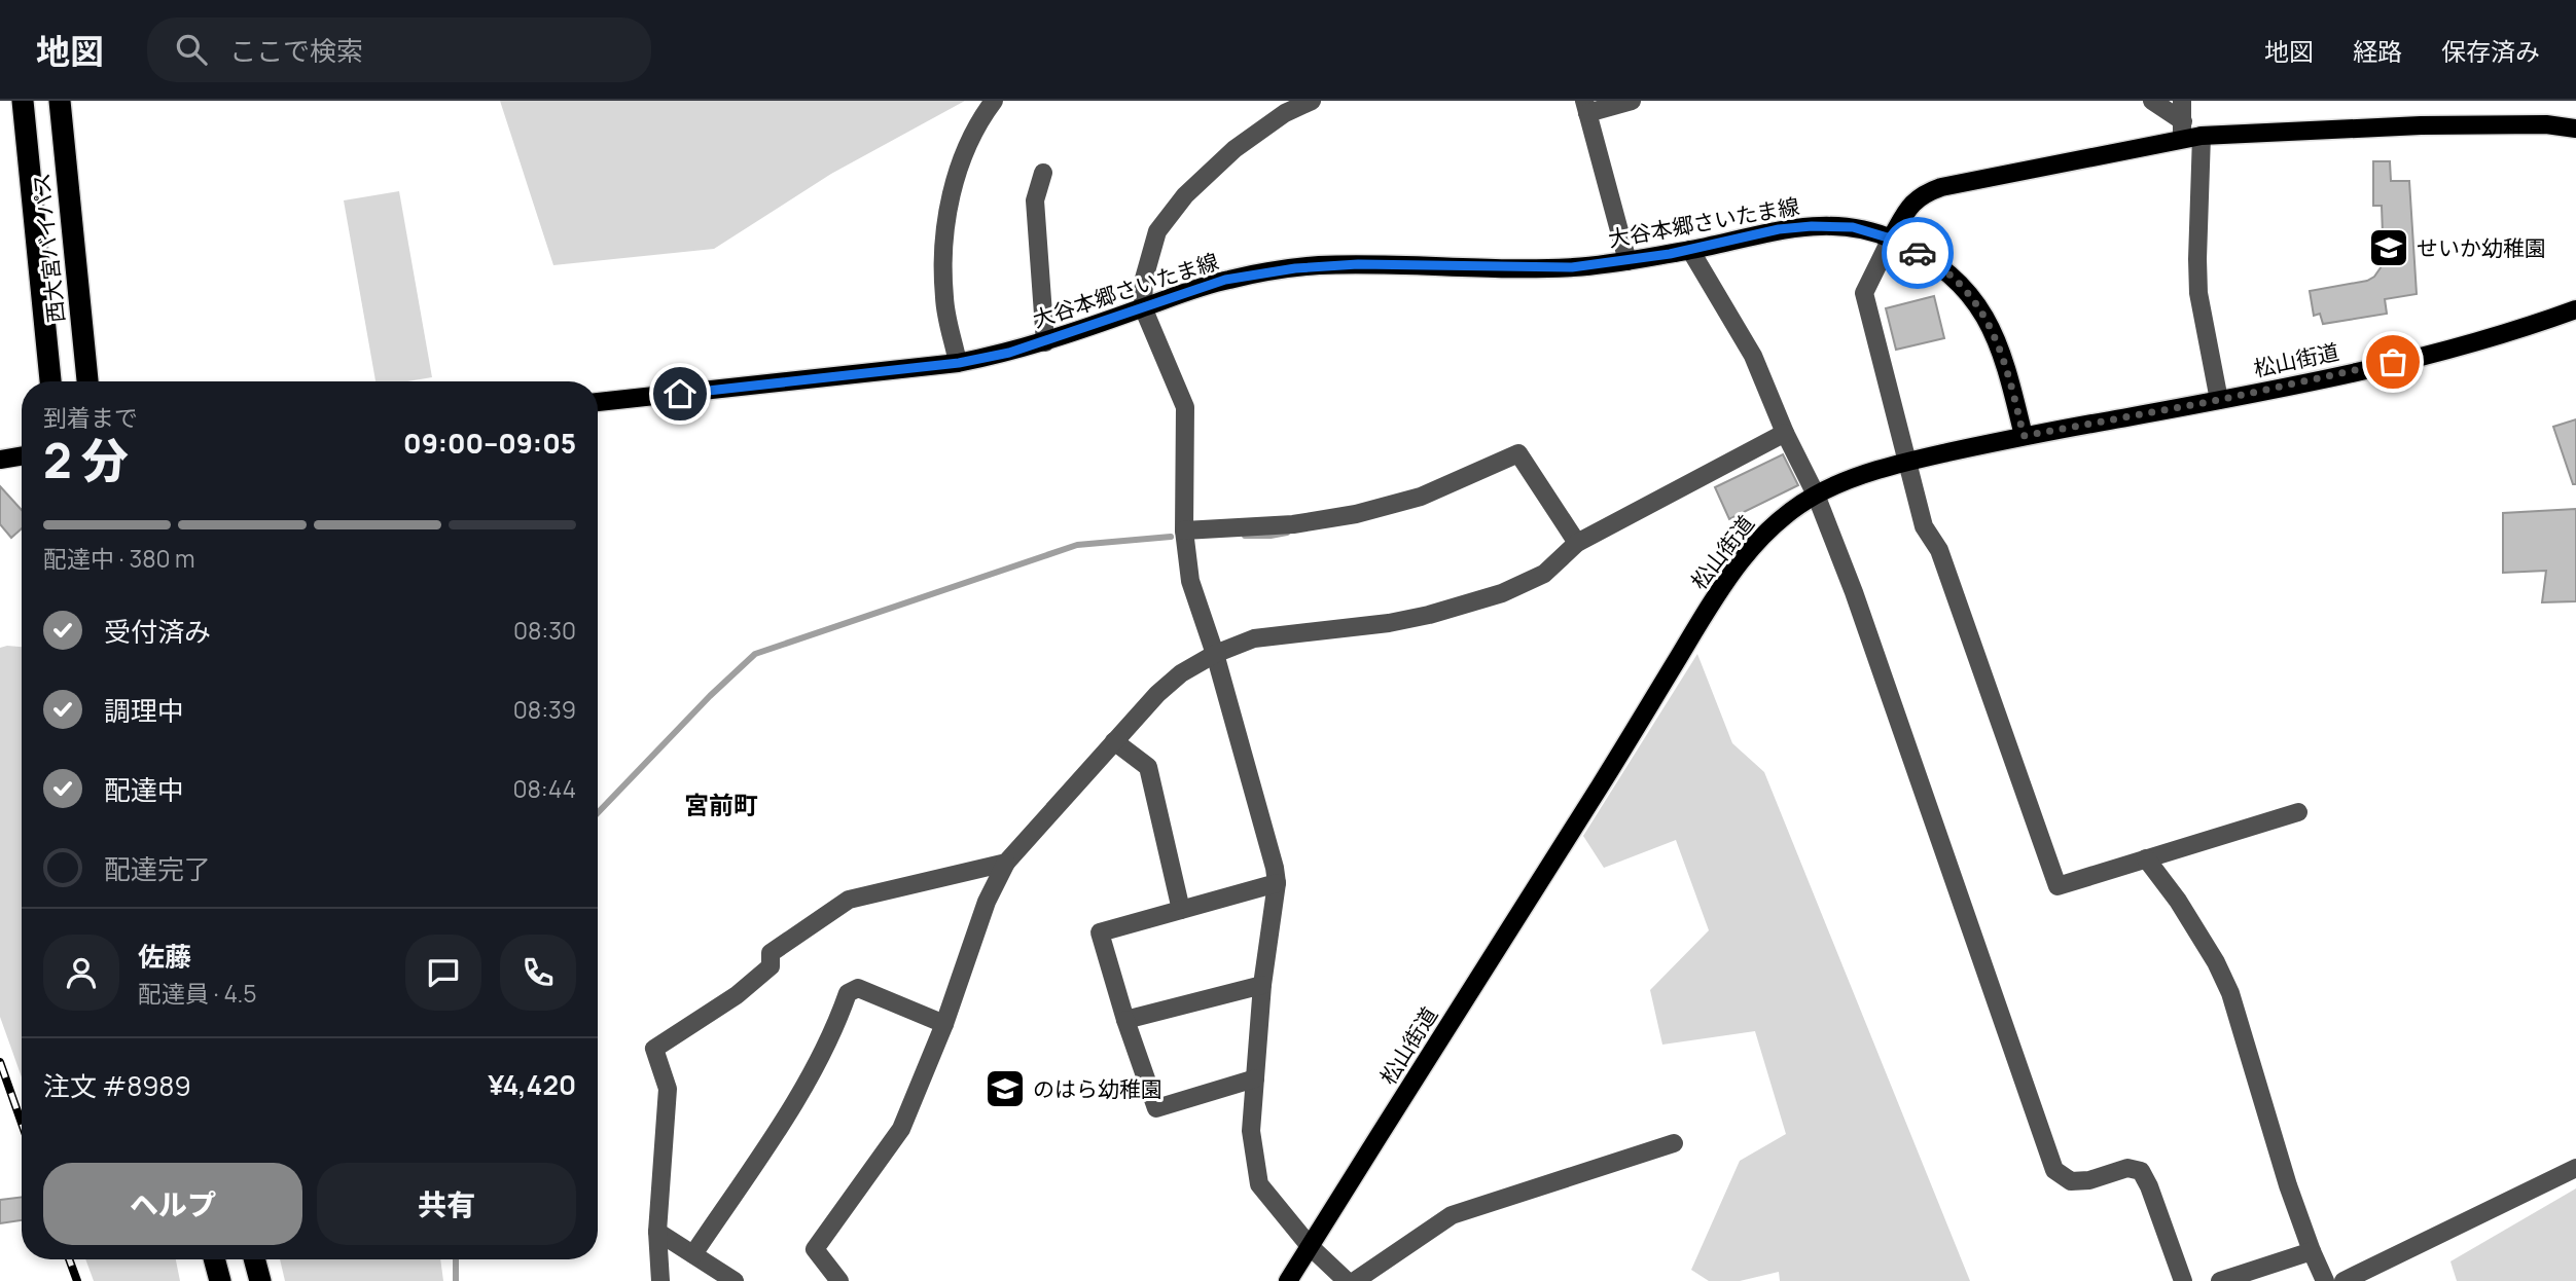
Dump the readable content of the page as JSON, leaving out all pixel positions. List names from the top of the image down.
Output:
{
  "streets": {
    "highway": ["西大宮バイパス"],
    "main road": ["大谷本郷さいたま線", "松山街道"]
  },
  "crossings": [
    ["大谷本郷さいたま線", "松山街道"]
  ],
  "districts": ["宮前町"],
  "places": {
    "school or university": ["せいか幼稚園", "のはら幼稚園"]
  },
  "page": {
    "header": "地図",
    "search": "ここで検索",
    "nav": ["地図", "経路", "保存済み"],
    "heading": ["2 分", "到着まで", "09:00–09:05"],
    "panel": [
      "佐藤",
      "配達員 · 4.5",
      "注文 #8989",
      "¥4,420"
    ],
    "bar": "配達中 · 380 m",
    "list": [
      ["受付済み", "08:30"],
      ["調理中", "08:39"],
      ["配達中", "08:44"],
      "配達完了"
    ],
    "buttons": ["ヘルプ", "共有"]
  }
}
